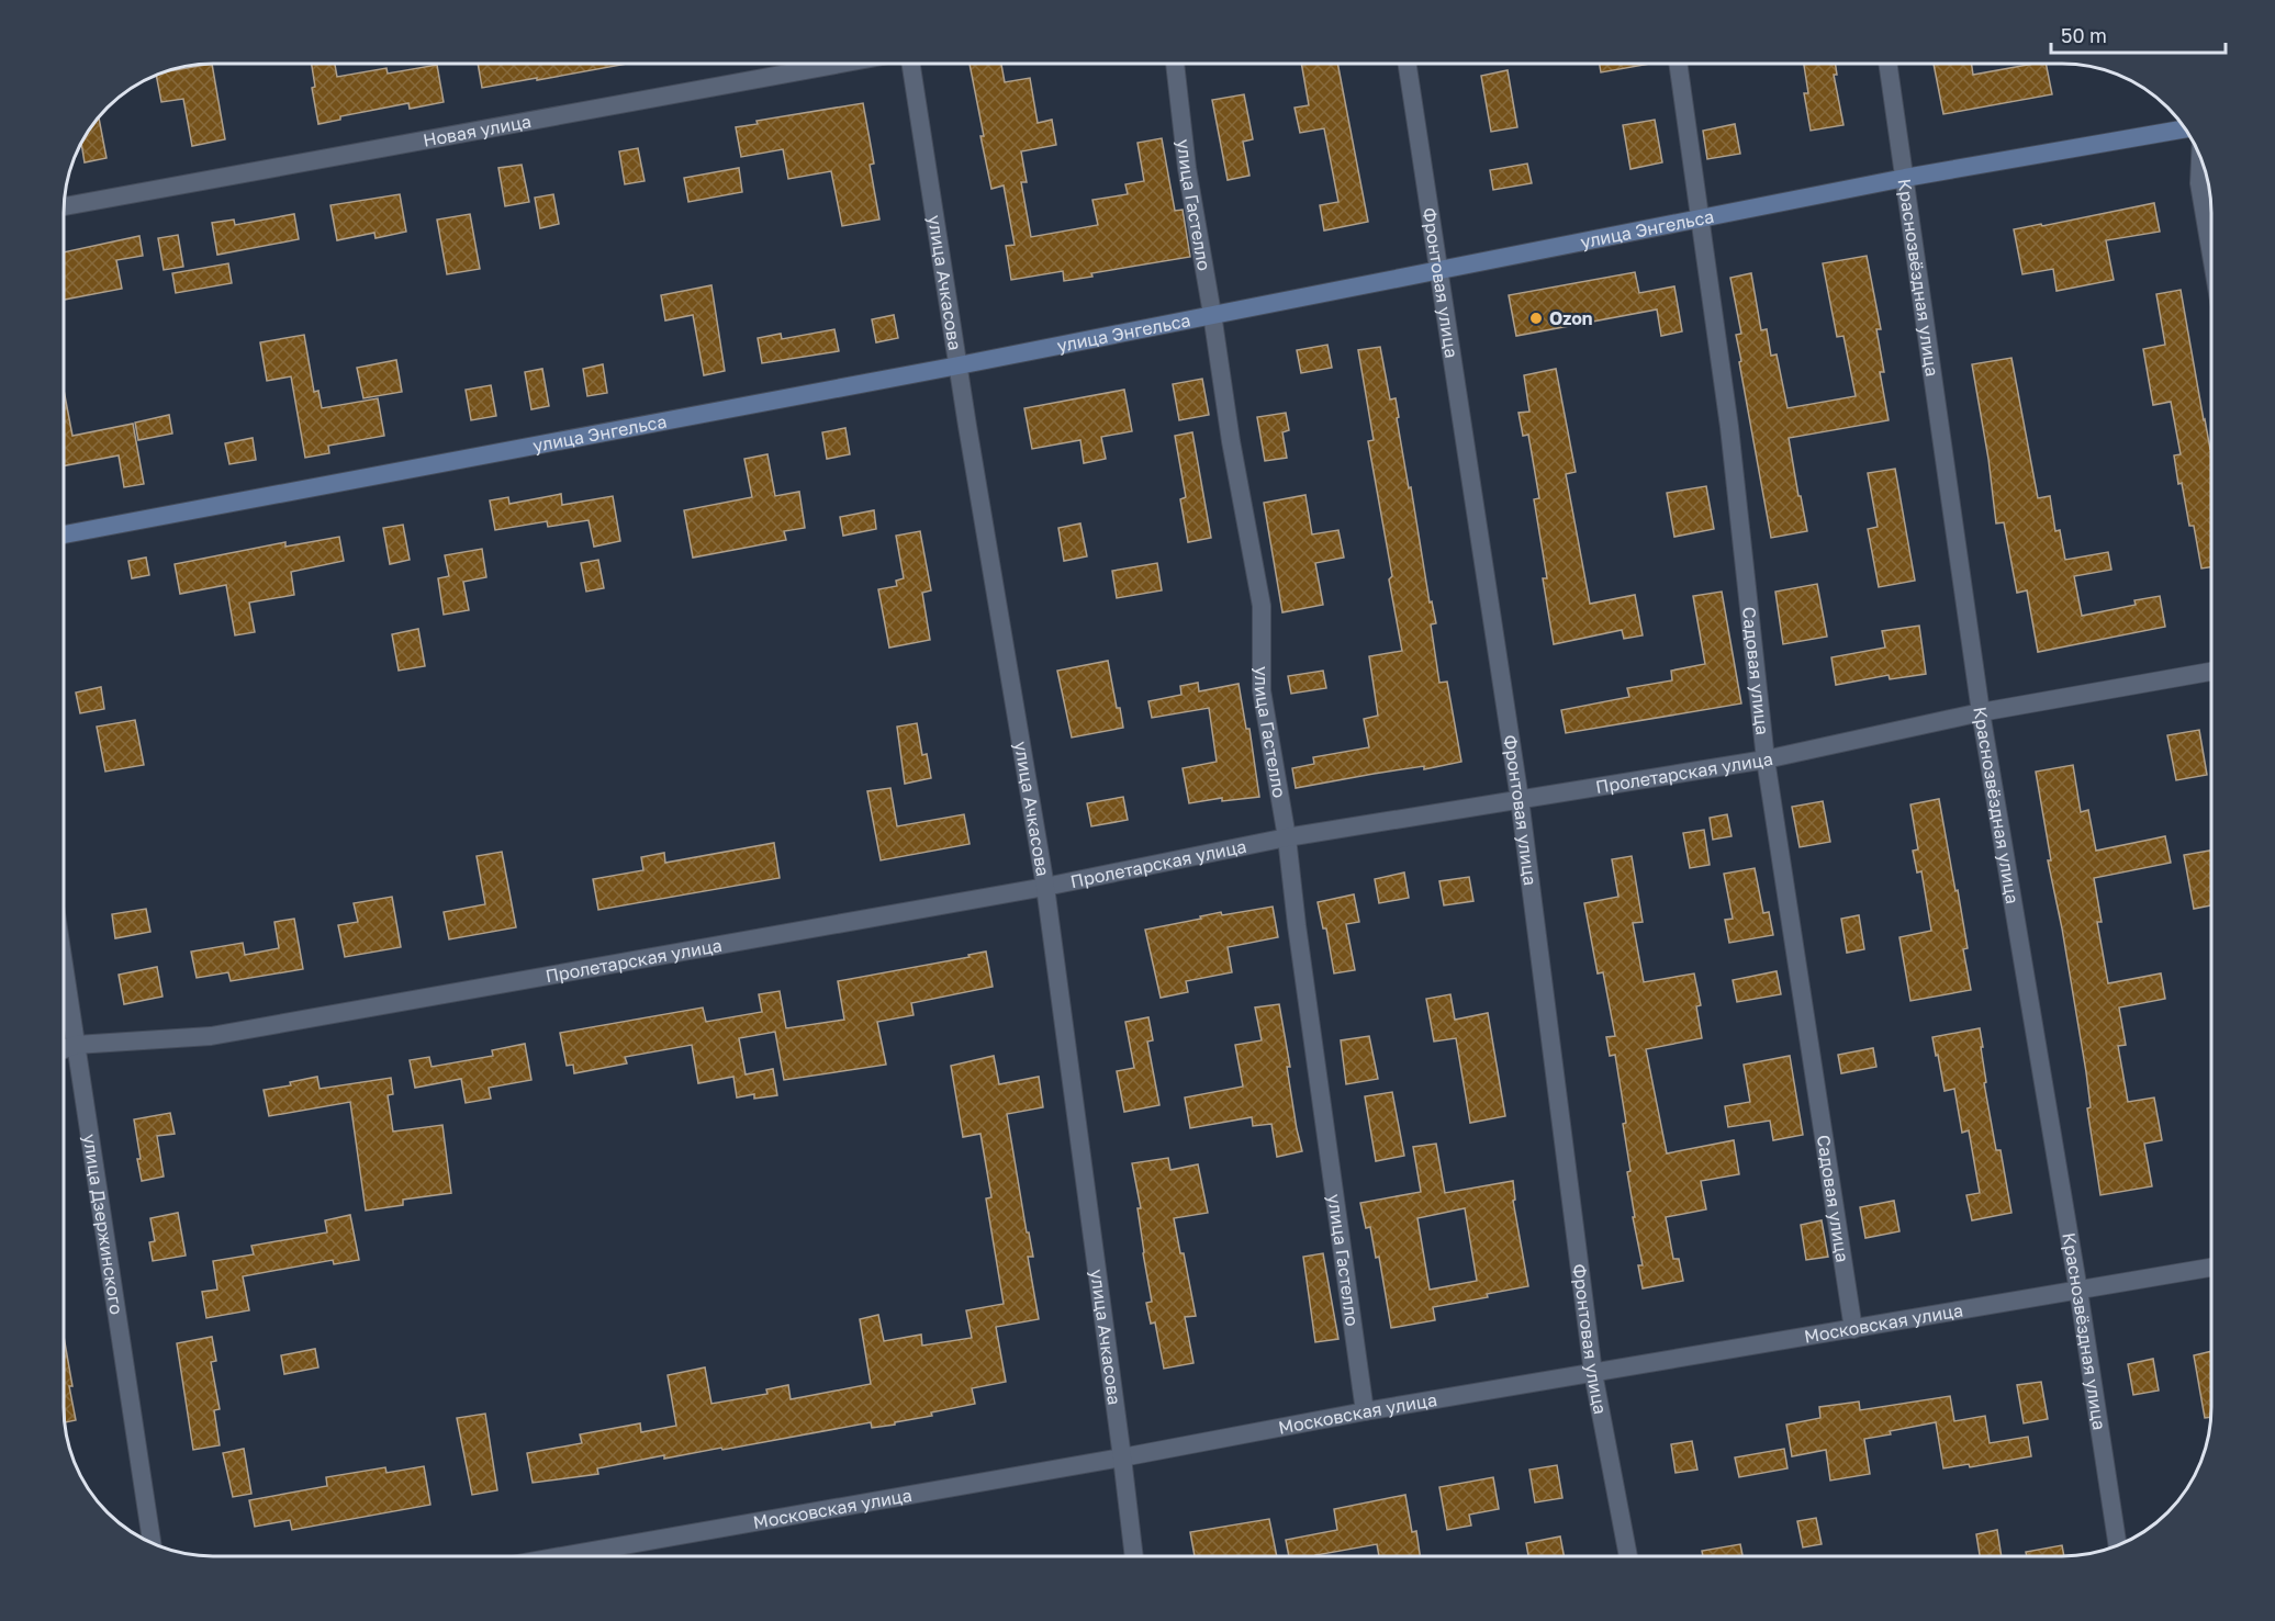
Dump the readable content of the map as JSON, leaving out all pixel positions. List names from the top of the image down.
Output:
{
  "streets": {
    "main road": ["улица Энгельса"],
    "street": [
      "Новая улица",
      "улица Гастелло",
      "Краснозвёздная улица",
      "улица Ачкасова",
      "Фронтовая улица",
      "Садовая улица",
      "Пролетарская улица",
      "улица Дзержинского",
      "Московская улица"
    ]
  },
  "crossings": [
    ["улица Гастелло", "улица Энгельса"],
    ["улица Гастелло", "Пролетарская улица"],
    ["улица Гастелло", "Московская улица"],
    ["улица Энгельса", "Краснозвёздная улица"],
    ["улица Энгельса", "улица Ачкасова"],
    ["улица Энгельса", "Фронтовая улица"],
    ["улица Энгельса", "Садовая улица"],
    ["Краснозвёздная улица", "Пролетарская улица"],
    ["Краснозвёздная улица", "Московская улица"],
    ["улица Ачкасова", "Пролетарская улица"],
    ["улица Ачкасова", "Московская улица"],
    ["Фронтовая улица", "Пролетарская улица"],
    ["Фронтовая улица", "Московская улица"],
    ["Садовая улица", "Пролетарская улица"],
    ["Садовая улица", "Московская улица"],
    ["Пролетарская улица", "улица Дзержинского"]
  ],
  "places": ["Ozon"],
  "scale_bar": "50 m"
}
